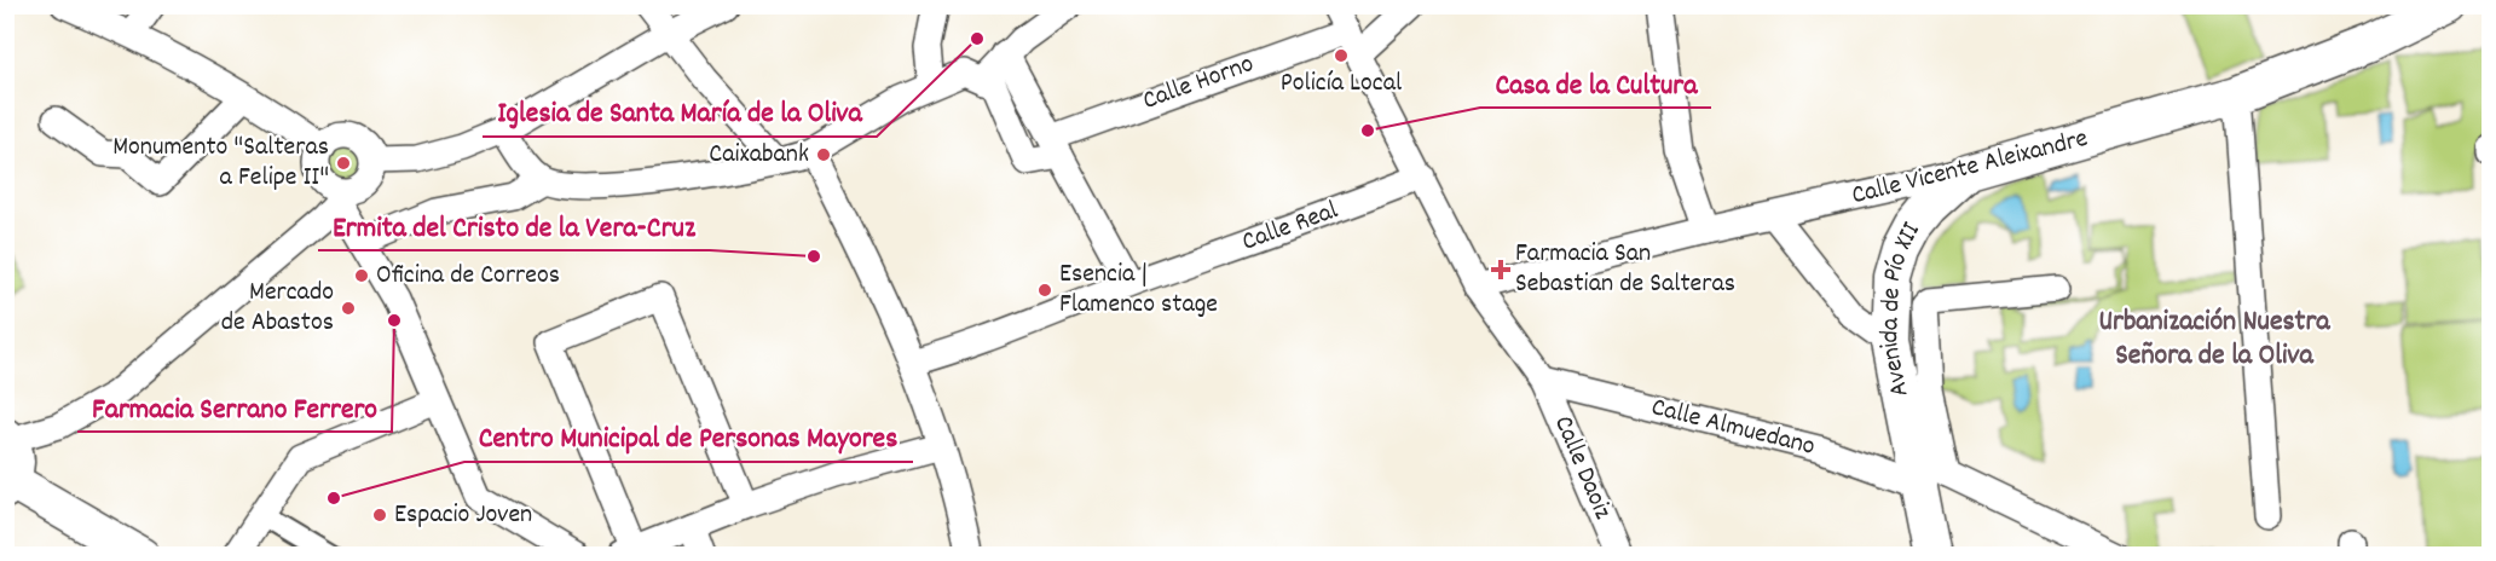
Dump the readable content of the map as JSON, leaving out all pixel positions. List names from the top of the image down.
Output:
{
  "streets": {
    "main road": ["Calle Vicente Aleixandre", "Avenida de Pío XII"],
    "street": [
      "Calle Horno",
      "Calle Real",
      "Calle Almuedano",
      "Calle Daoiz"
    ]
  },
  "crossings": [
    ["Calle Horno", "Calle Daoiz"],
    ["Calle Vicente Aleixandre", "Avenida de Pío XII"],
    ["Calle Vicente Aleixandre", "Calle Daoiz"],
    ["Calle Real", "Calle Daoiz"],
    ["Avenida de Pío XII", "Calle Almuedano"],
    ["Calle Almuedano", "Calle Daoiz"]
  ],
  "districts": ["Urbanización Nuestra Señora de la Oliva"],
  "places": {
    "other": [
      "Iglesia de Santa María de la Oliva",
      "Policía Local",
      "Casa de la Cultura",
      "Caixabank",
      "Monumento \"Salteras a Felipe II\"",
      "Ermita del Cristo de la Vera-Cruz",
      "Oficina de Correos",
      "Esencia | Flamenco stage",
      "Mercado de Abastos",
      "Farmacia Serrano Ferrero",
      "Centro Municipal de Personas Mayores",
      "Espacio Joven"
    ],
    "health": ["Farmacia San Sebastian de Salteras"]
  }
}
